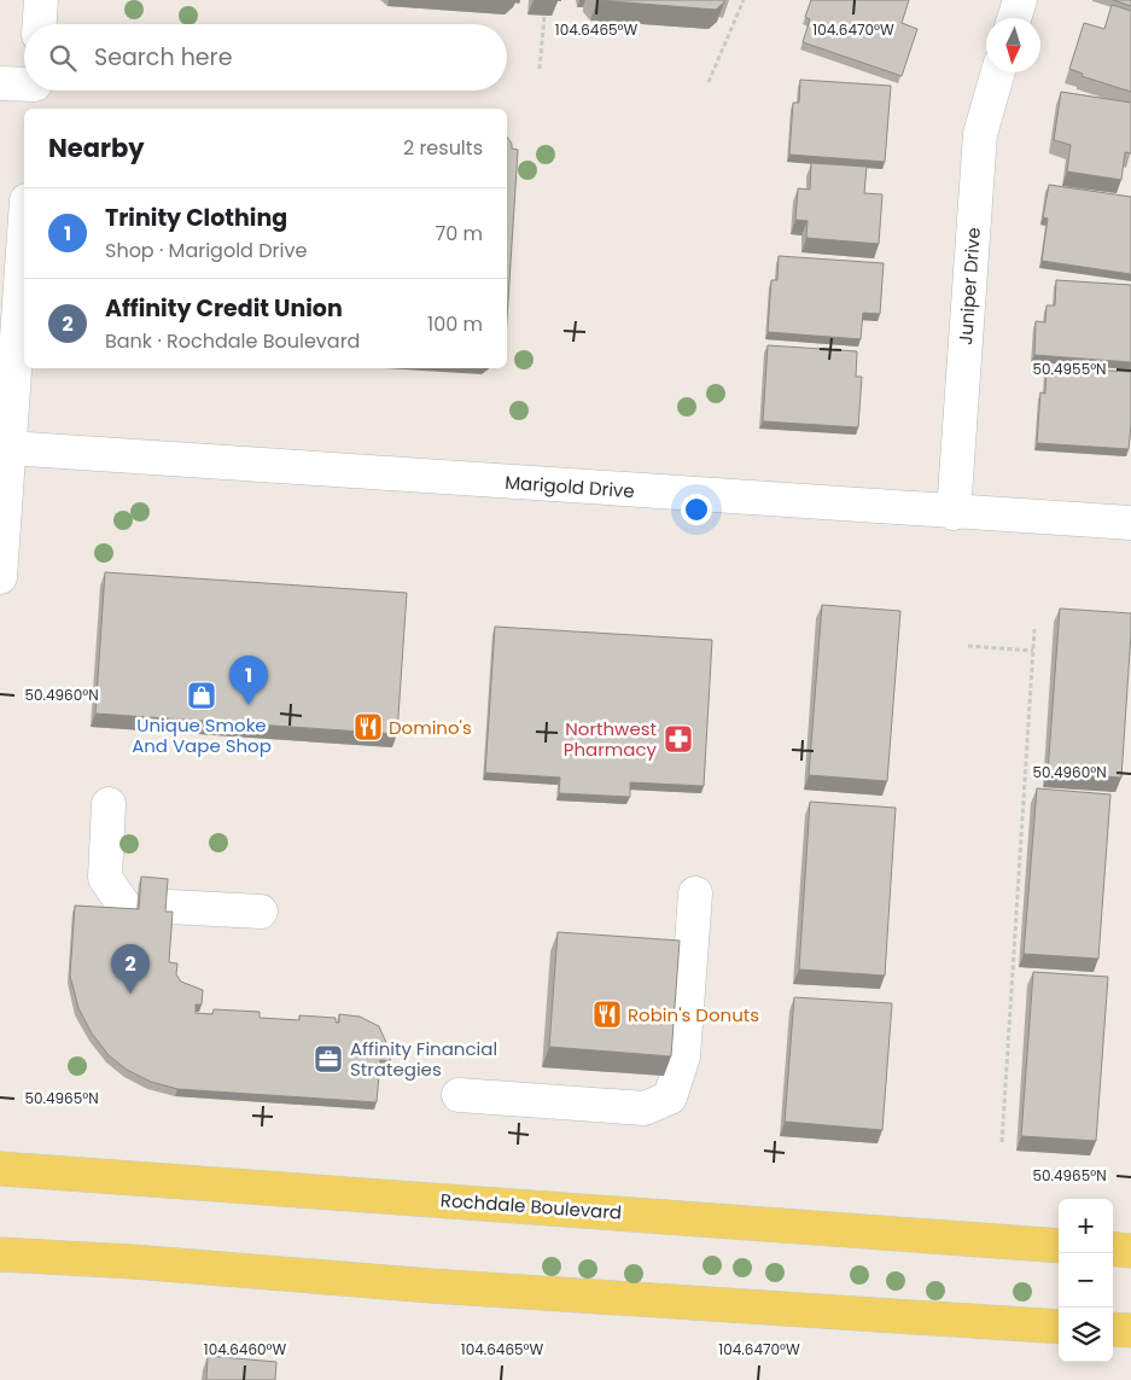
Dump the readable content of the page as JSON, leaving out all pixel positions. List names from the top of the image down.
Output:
{
  "streets": {
    "main road": ["Rochdale Boulevard"],
    "street": ["Juniper Drive", "Marigold Drive"]
  },
  "crossings": [
    ["Juniper Drive", "Marigold Drive"]
  ],
  "places": {
    "shop": ["Unique Smoke And Vape Shop"],
    "restaurant": ["Domino's", "Robin's Donuts"],
    "pharmacy": ["Northwest Pharmacy"],
    "office": ["Affinity Financial Strategies"]
  },
  "north": "bottom",
  "page": {
    "search": "Search here",
    "heading": ["Nearby", "2 results"],
    "list": [
      {
        "mark": "1",
        "name": "Trinity Clothing",
        "note": "Shop · Marigold Drive",
        "value": "70 m"
      },
      {
        "mark": "2",
        "name": "Affinity Credit Union",
        "note": "Bank · Rochdale Boulevard",
        "value": "100 m"
      }
    ],
    "pins": ["1", "2"],
    "map_buttons": ["+", "−"]
  },
  "coordinates": [
    "104.6465°W",
    "104.6470°W",
    "50.4955°N",
    "50.4960°N",
    "50.4965°N",
    "104.6460°W"
  ]
}
